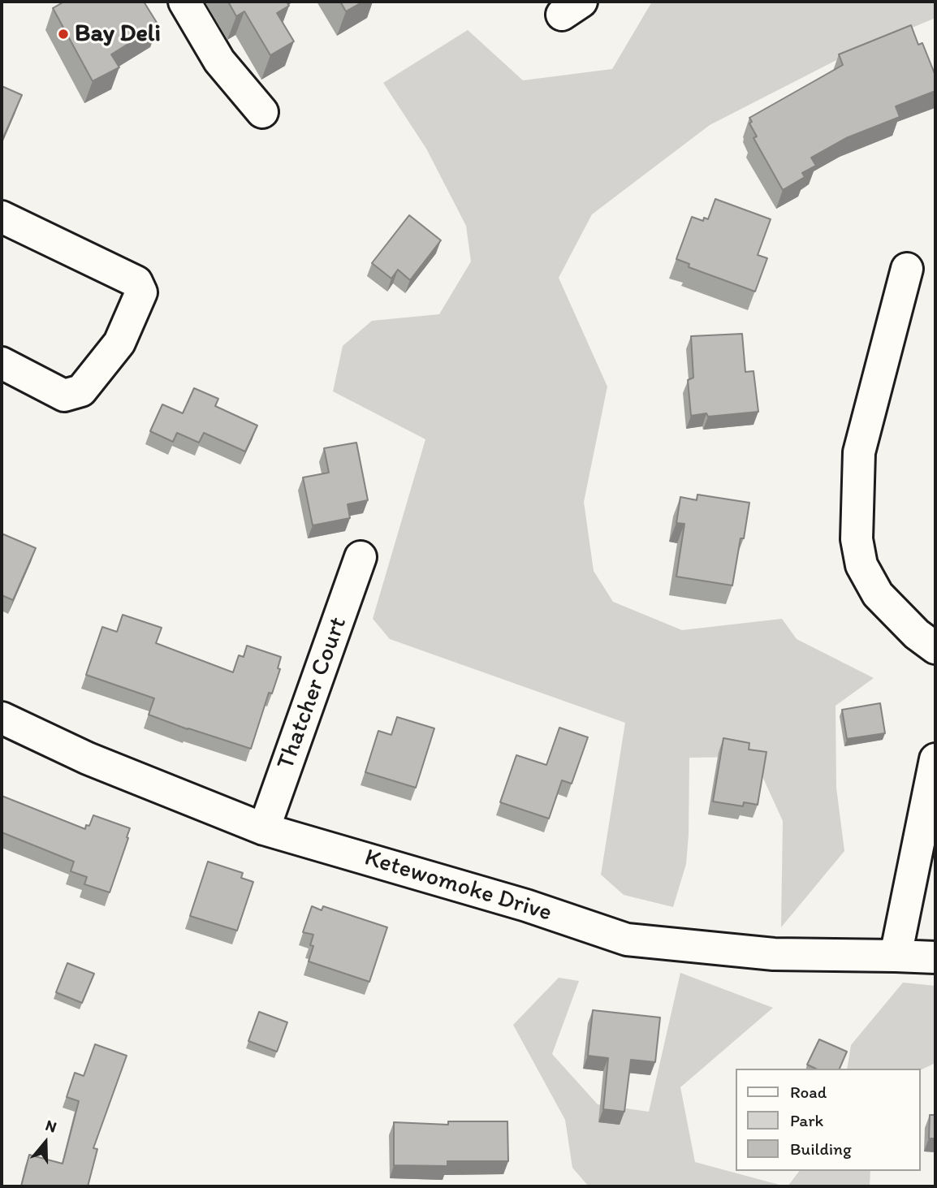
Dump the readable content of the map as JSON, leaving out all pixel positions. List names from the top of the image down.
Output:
{
  "streets": {
    "street": ["Thatcher Court", "Ketewomoke Drive"]
  },
  "crossings": [
    ["Thatcher Court", "Ketewomoke Drive"]
  ],
  "places": ["Bay Deli"],
  "legend": ["Road", "Park", "Building"],
  "north": "top"
}
